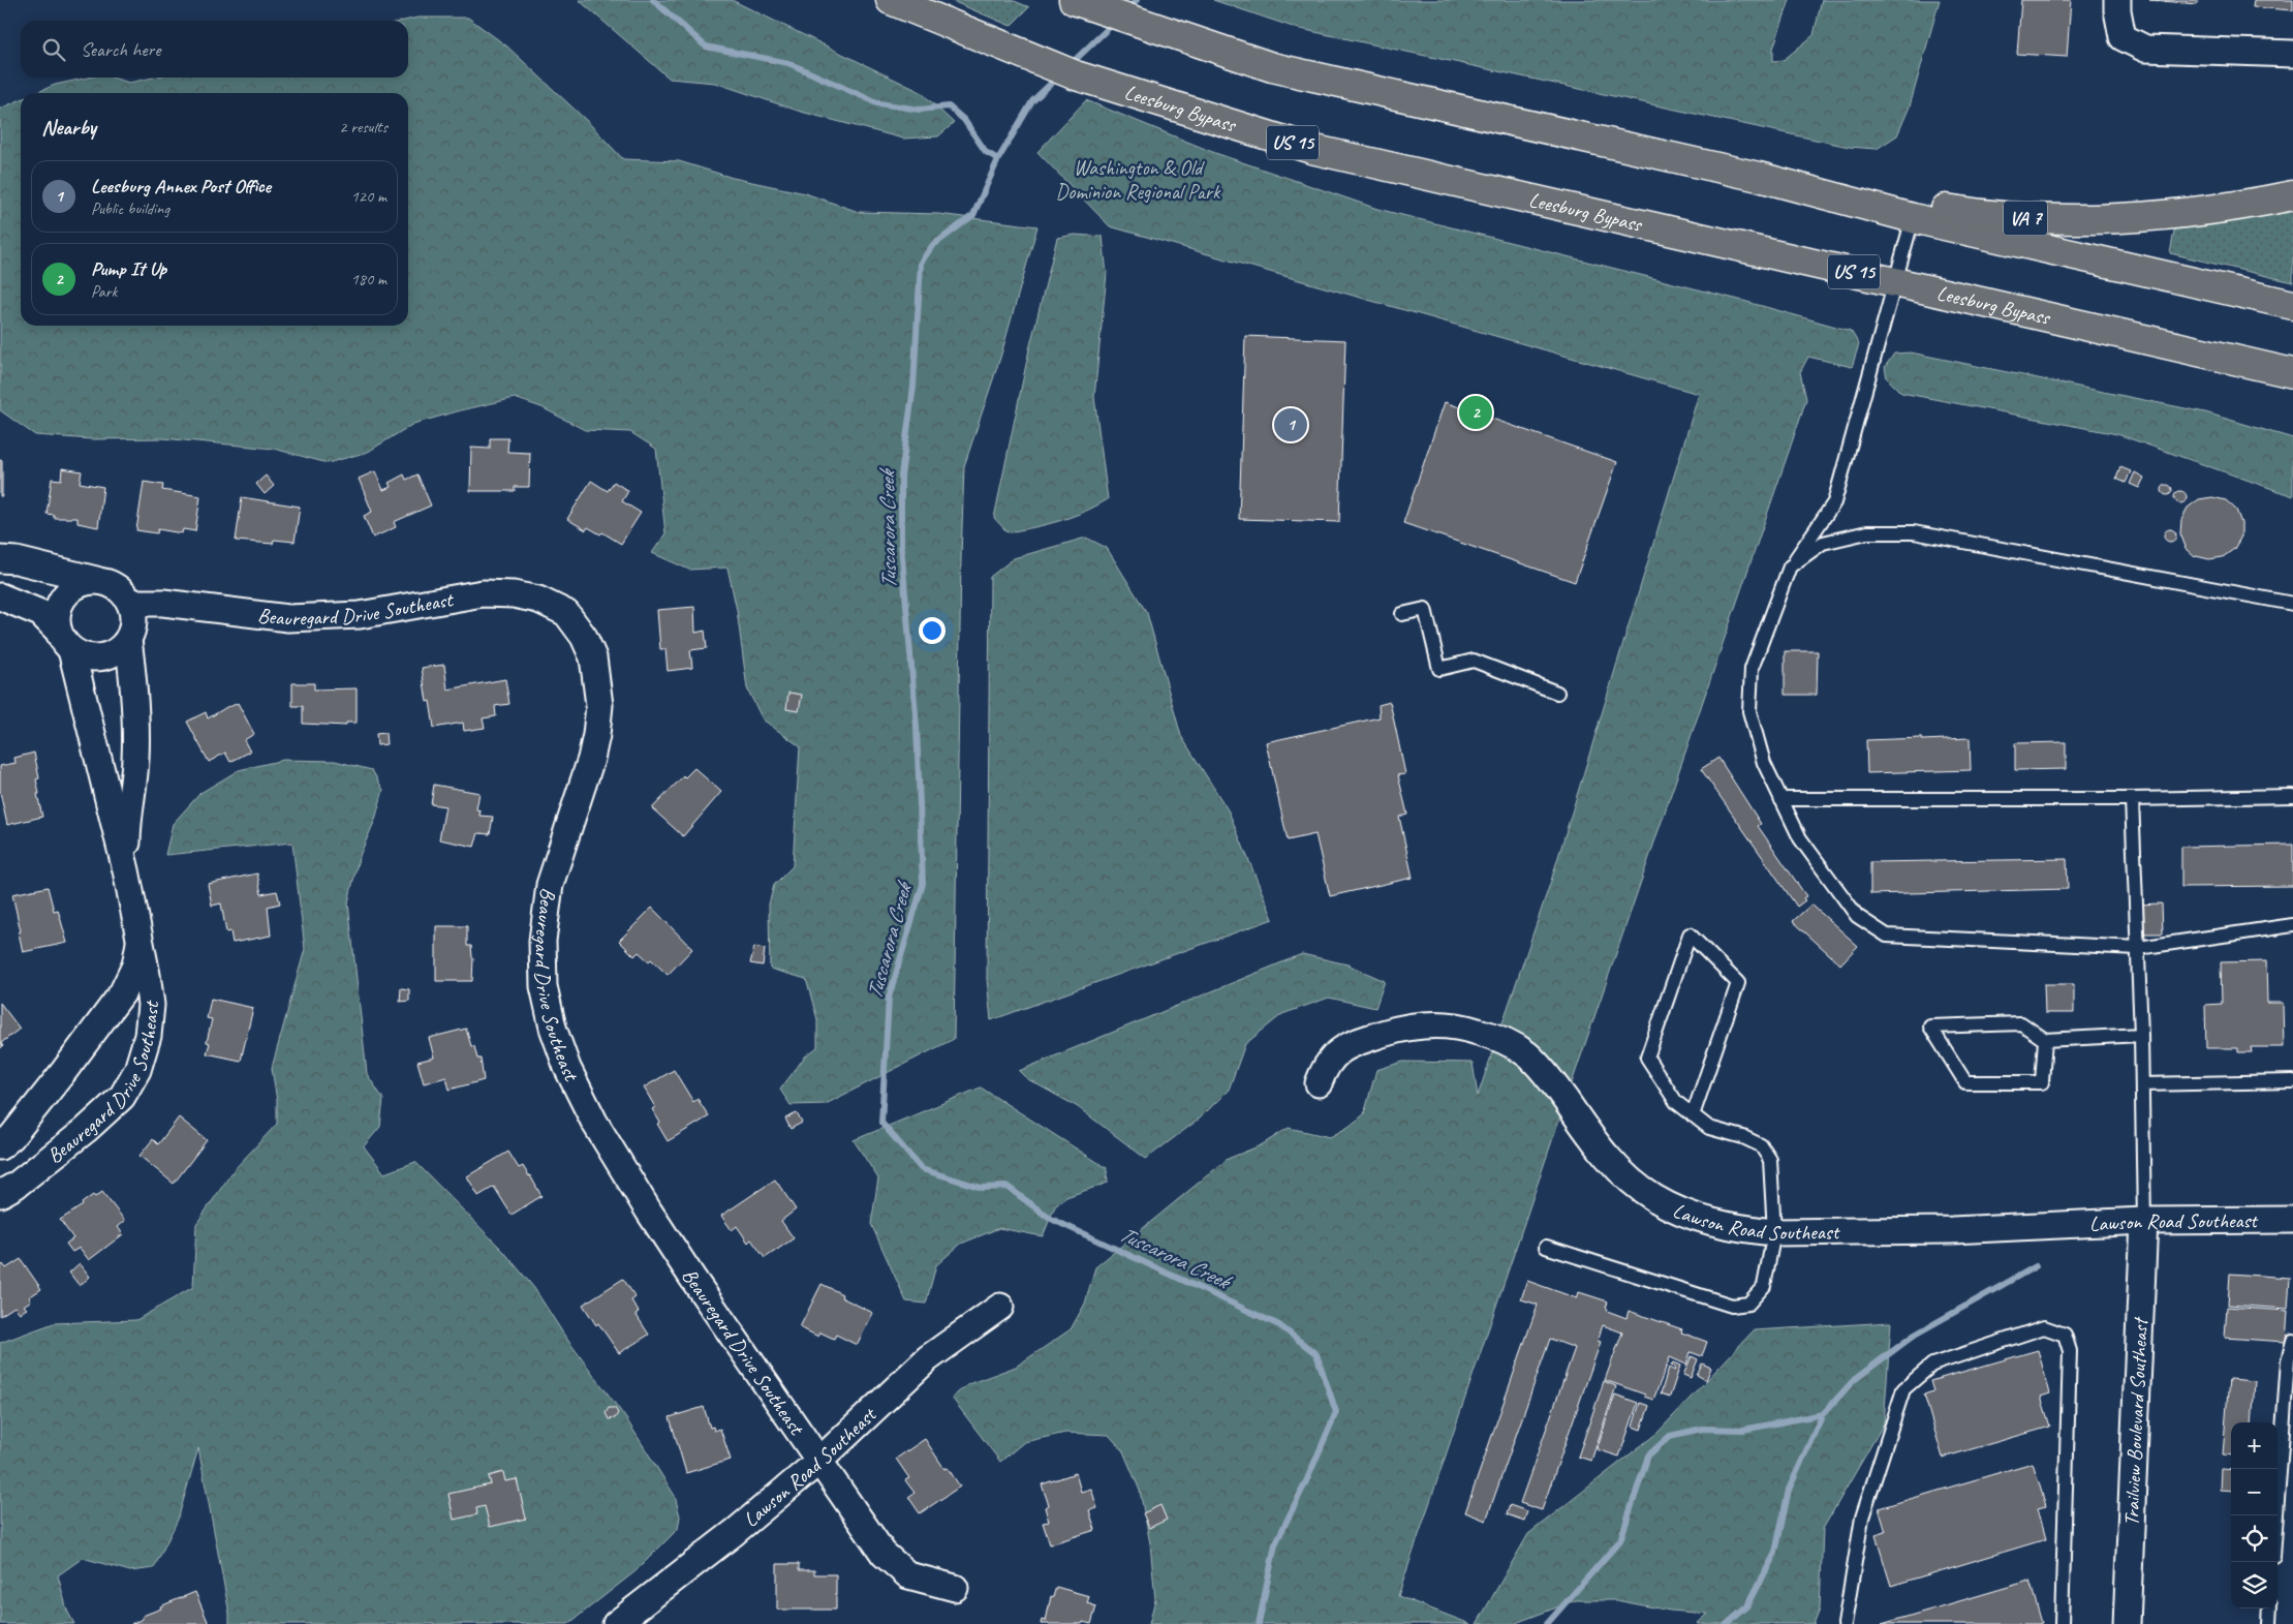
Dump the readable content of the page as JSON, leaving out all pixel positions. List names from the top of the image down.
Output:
{
  "streets": {
    "highway": ["Leesburg Bypass", "US 15", "VA 7"],
    "street": ["Beauregard Drive Southeast", "Lawson Road Southeast", "Trailview Boulevard Southeast"]
  },
  "crossings": [
    ["Beauregard Drive Southeast", "Lawson Road Southeast"],
    ["Lawson Road Southeast", "Trailview Boulevard Southeast"]
  ],
  "water": ["Tuscarora Creek"],
  "parks": ["Washington & Old Dominion Regional Park"],
  "page": {
    "search": "Search here",
    "heading": ["Nearby", "2 results"],
    "list": [
      {
        "mark": "1",
        "name": "Leesburg Annex Post Office",
        "note": "Public building",
        "value": "120 m"
      },
      {
        "mark": "2",
        "name": "Pump It Up",
        "note": "Park",
        "value": "180 m"
      }
    ],
    "pins": ["2", "1"],
    "map_buttons": ["+", "−"]
  }
}
